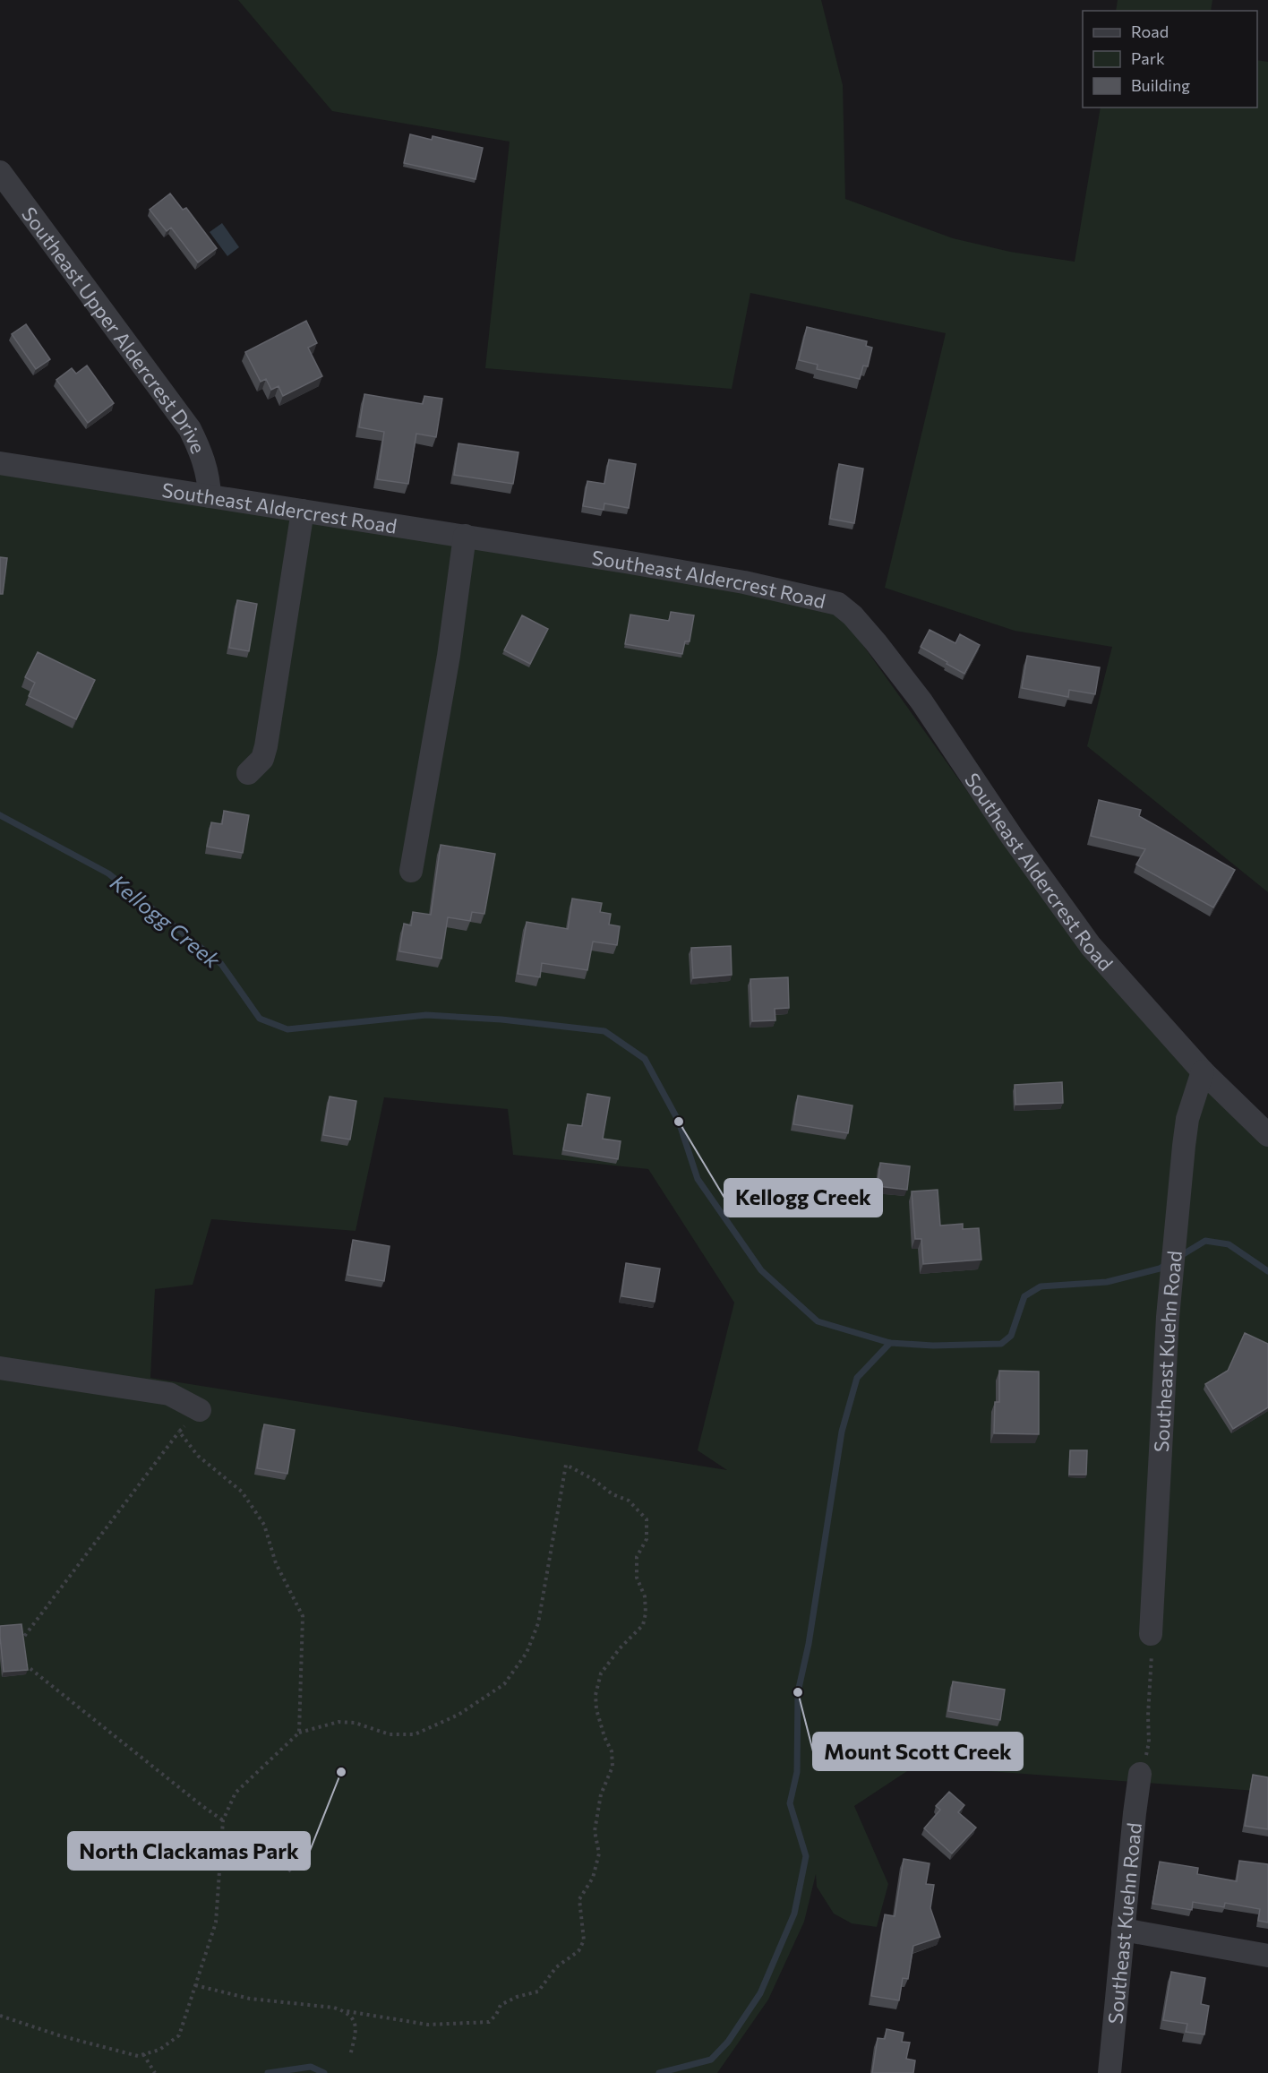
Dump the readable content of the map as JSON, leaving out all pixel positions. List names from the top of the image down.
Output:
{
  "streets": {
    "street": ["Southeast Upper Aldercrest Drive", "Southeast Aldercrest Road", "Southeast Kuehn Road"]
  },
  "crossings": [
    ["Southeast Upper Aldercrest Drive", "Southeast Aldercrest Road"],
    ["Southeast Aldercrest Road", "Southeast Kuehn Road"]
  ],
  "water": ["Kellogg Creek"],
  "places": ["Kellogg Creek", "Mount Scott Creek", "North Clackamas Park"],
  "legend": ["Road", "Park", "Building"]
}
